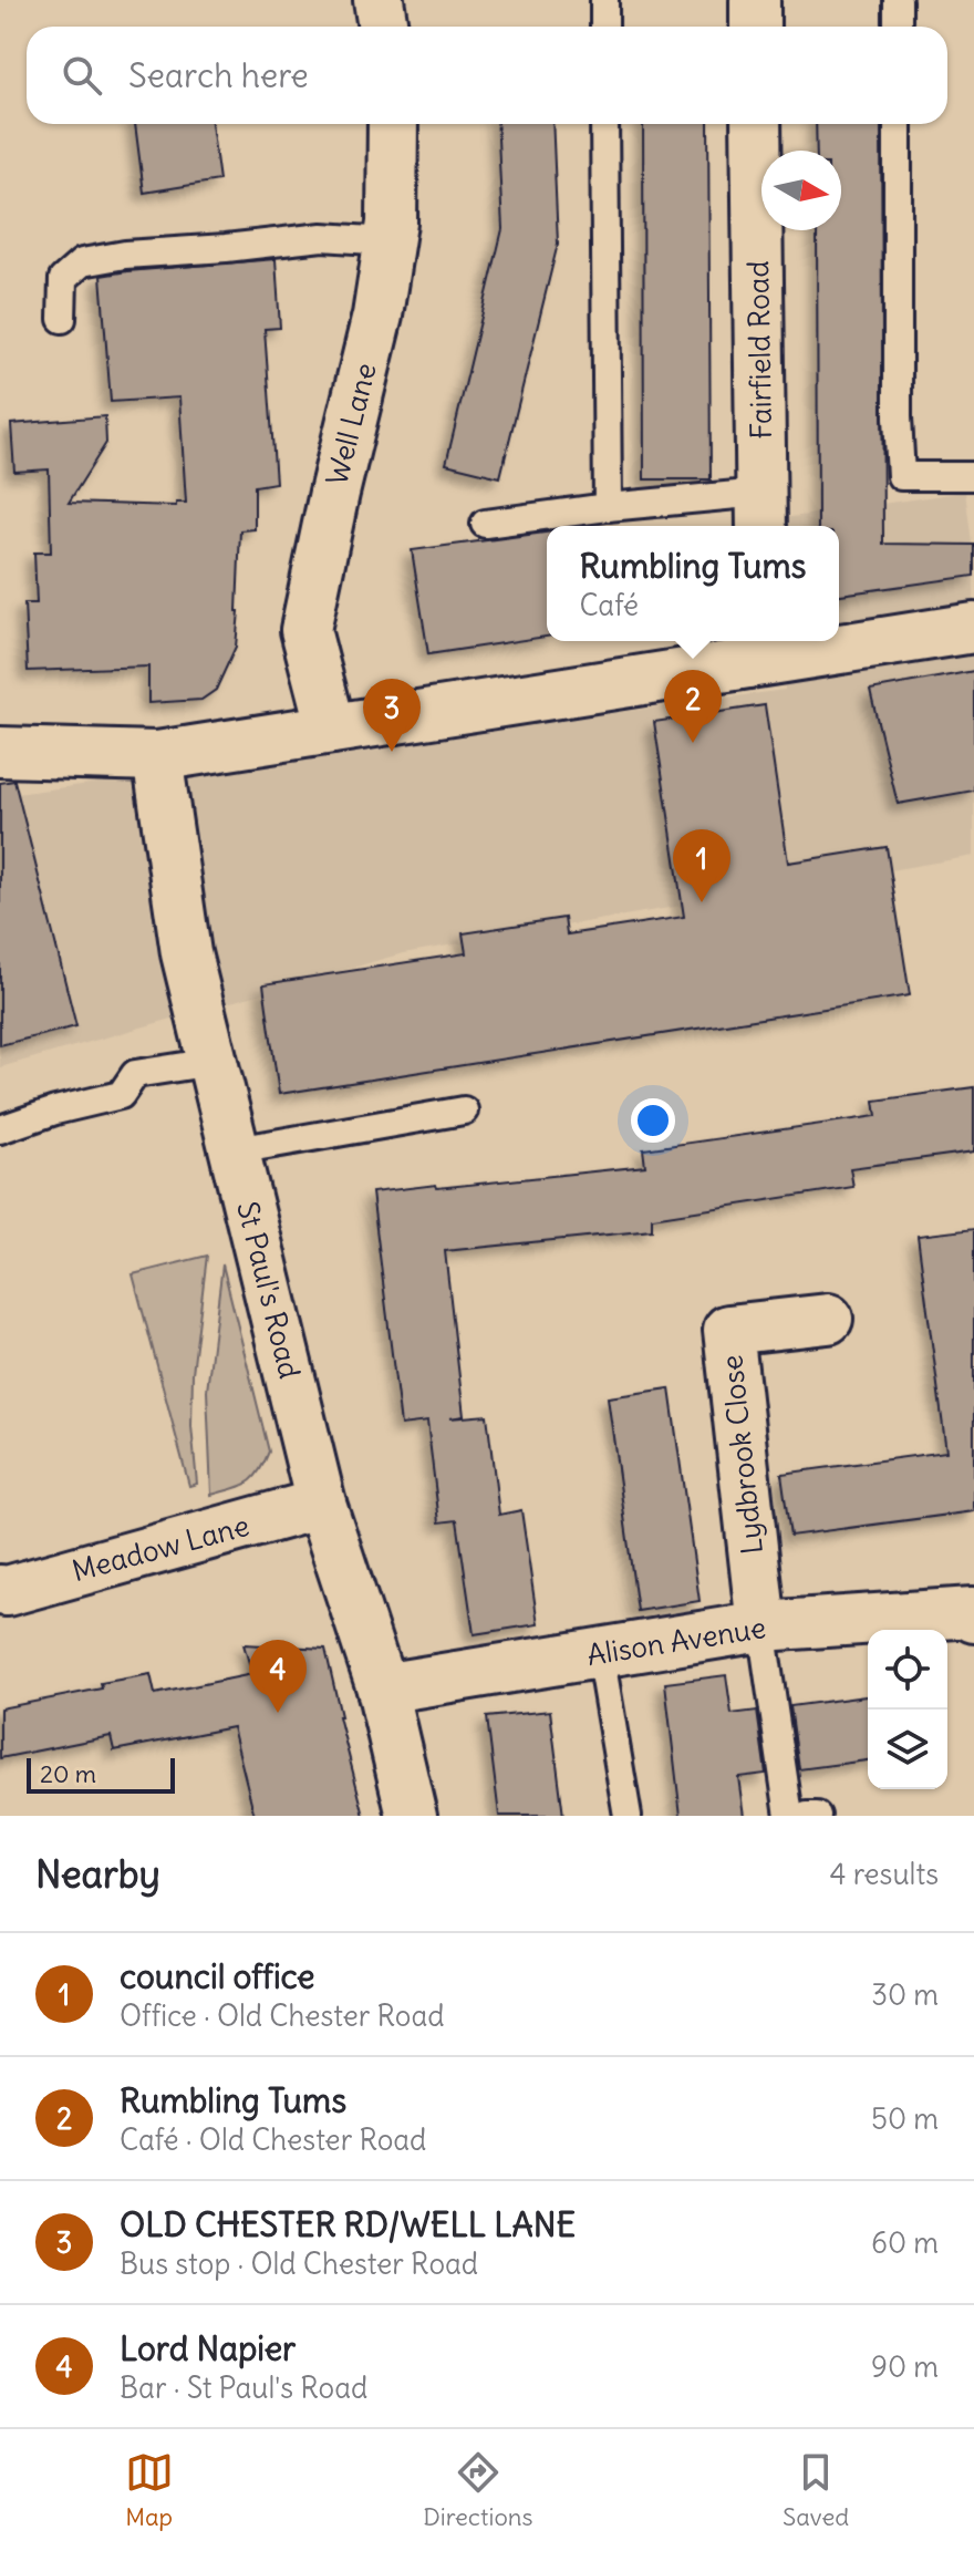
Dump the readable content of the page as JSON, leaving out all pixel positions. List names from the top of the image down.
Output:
{
  "streets": {
    "street": [
      "Fairfield Road",
      "Well Lane",
      "St Paul's Road",
      "Lydbrook Close",
      "Meadow Lane",
      "Alison Avenue"
    ]
  },
  "crossings": [
    ["St Paul's Road", "Meadow Lane"],
    ["St Paul's Road", "Alison Avenue"],
    ["Lydbrook Close", "Alison Avenue"]
  ],
  "scale_bar": "20 m",
  "north": "right",
  "page": {
    "search": "Search here",
    "popup": ["Rumbling Tums", "Café"],
    "pins": [
      "2",
      "3",
      "1",
      "4"
    ],
    "scale": "20 m",
    "heading": ["Nearby", "4 results"],
    "list": [
      {
        "mark": "1",
        "name": "council office",
        "note": "Office · Old Chester Road",
        "value": "30 m"
      },
      {
        "mark": "2",
        "name": "Rumbling Tums",
        "note": "Café · Old Chester Road",
        "value": "50 m"
      },
      {
        "mark": "3",
        "name": "OLD CHESTER RD/WELL LANE",
        "note": "Bus stop · Old Chester Road",
        "value": "60 m"
      },
      {
        "mark": "4",
        "name": "Lord Napier",
        "note": "Bar · St Paul's Road",
        "value": "90 m"
      }
    ],
    "nav": ["Map", "Directions", "Saved"]
  }
}
